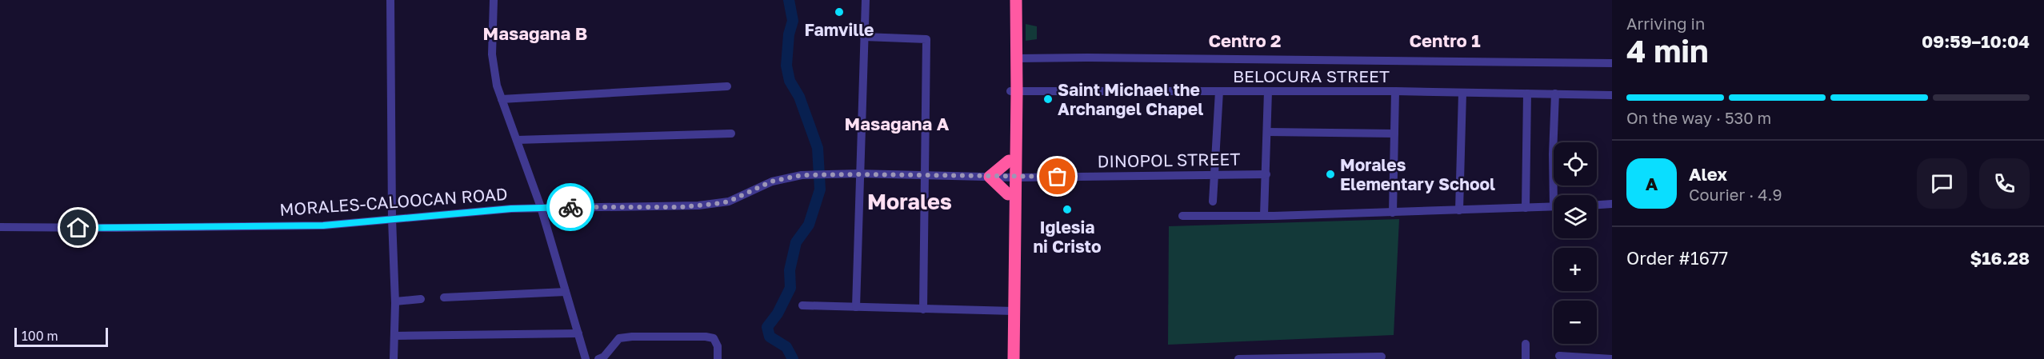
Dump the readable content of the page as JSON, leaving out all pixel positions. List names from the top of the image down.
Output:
{
  "streets": {
    "street": ["BELOCURA STREET", "DINOPOL STREET", "MORALES-CALOOCAN ROAD"]
  },
  "crossings": [
    ["DINOPOL STREET", "MORALES-CALOOCAN ROAD"]
  ],
  "districts": [
    "Masagana B",
    "Centro 2",
    "Centro 1",
    "Masagana A",
    "Morales"
  ],
  "places": [
    "Famville",
    "Saint Michael the Archangel Chapel",
    "Morales Elementary School",
    "Iglesia ni Cristo"
  ],
  "scale_bar": "100 m",
  "page": {
    "heading": ["4 min", "Arriving in", "09:59–10:04"],
    "panel": [
      "Alex",
      "Courier · 4.9",
      "Order #1677",
      "$16.28"
    ],
    "bar": "On the way · 530 m",
    "map_buttons": ["+", "−"],
    "round": "A",
    "scale": "100 m"
  }
}
